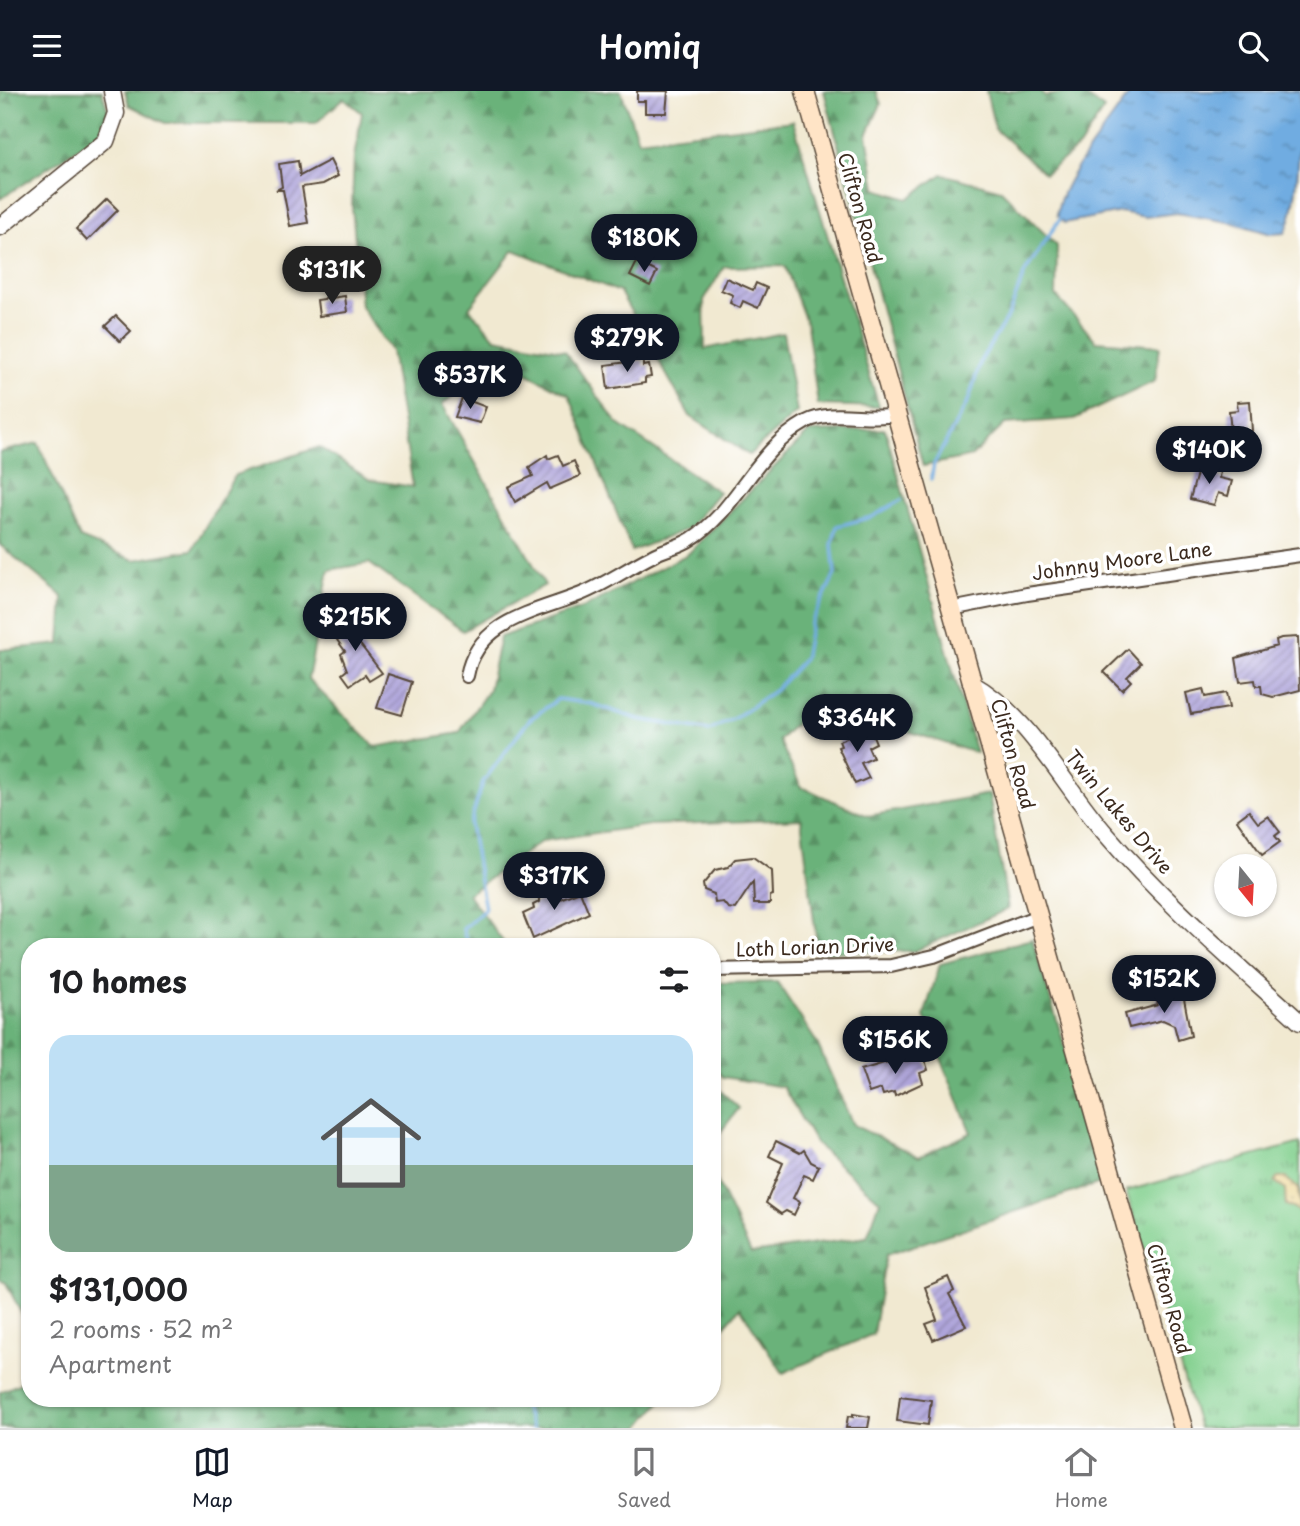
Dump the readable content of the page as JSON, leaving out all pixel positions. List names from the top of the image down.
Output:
{
  "streets": {
    "main road": ["Clifton Road"],
    "street": ["Johnny Moore Lane", "Twin Lakes Drive", "Loth Lorian Drive"]
  },
  "crossings": [
    ["Clifton Road", "Johnny Moore Lane"],
    ["Clifton Road", "Twin Lakes Drive"],
    ["Clifton Road", "Loth Lorian Drive"]
  ],
  "north": "bottom",
  "page": {
    "header": "Homiq",
    "price": [
      "$180K",
      "$131K",
      "$279K",
      "$537K",
      "$140K",
      "$215K",
      "$364K",
      "$317K",
      "$152K",
      "$156K"
    ],
    "heading": "10 homes",
    "list": [
      {
        "name": "$131,000",
        "note": "2 rooms · 52 m² · Apartment"
      }
    ],
    "tabs": ["Map", "Saved", "Home"]
  }
}
